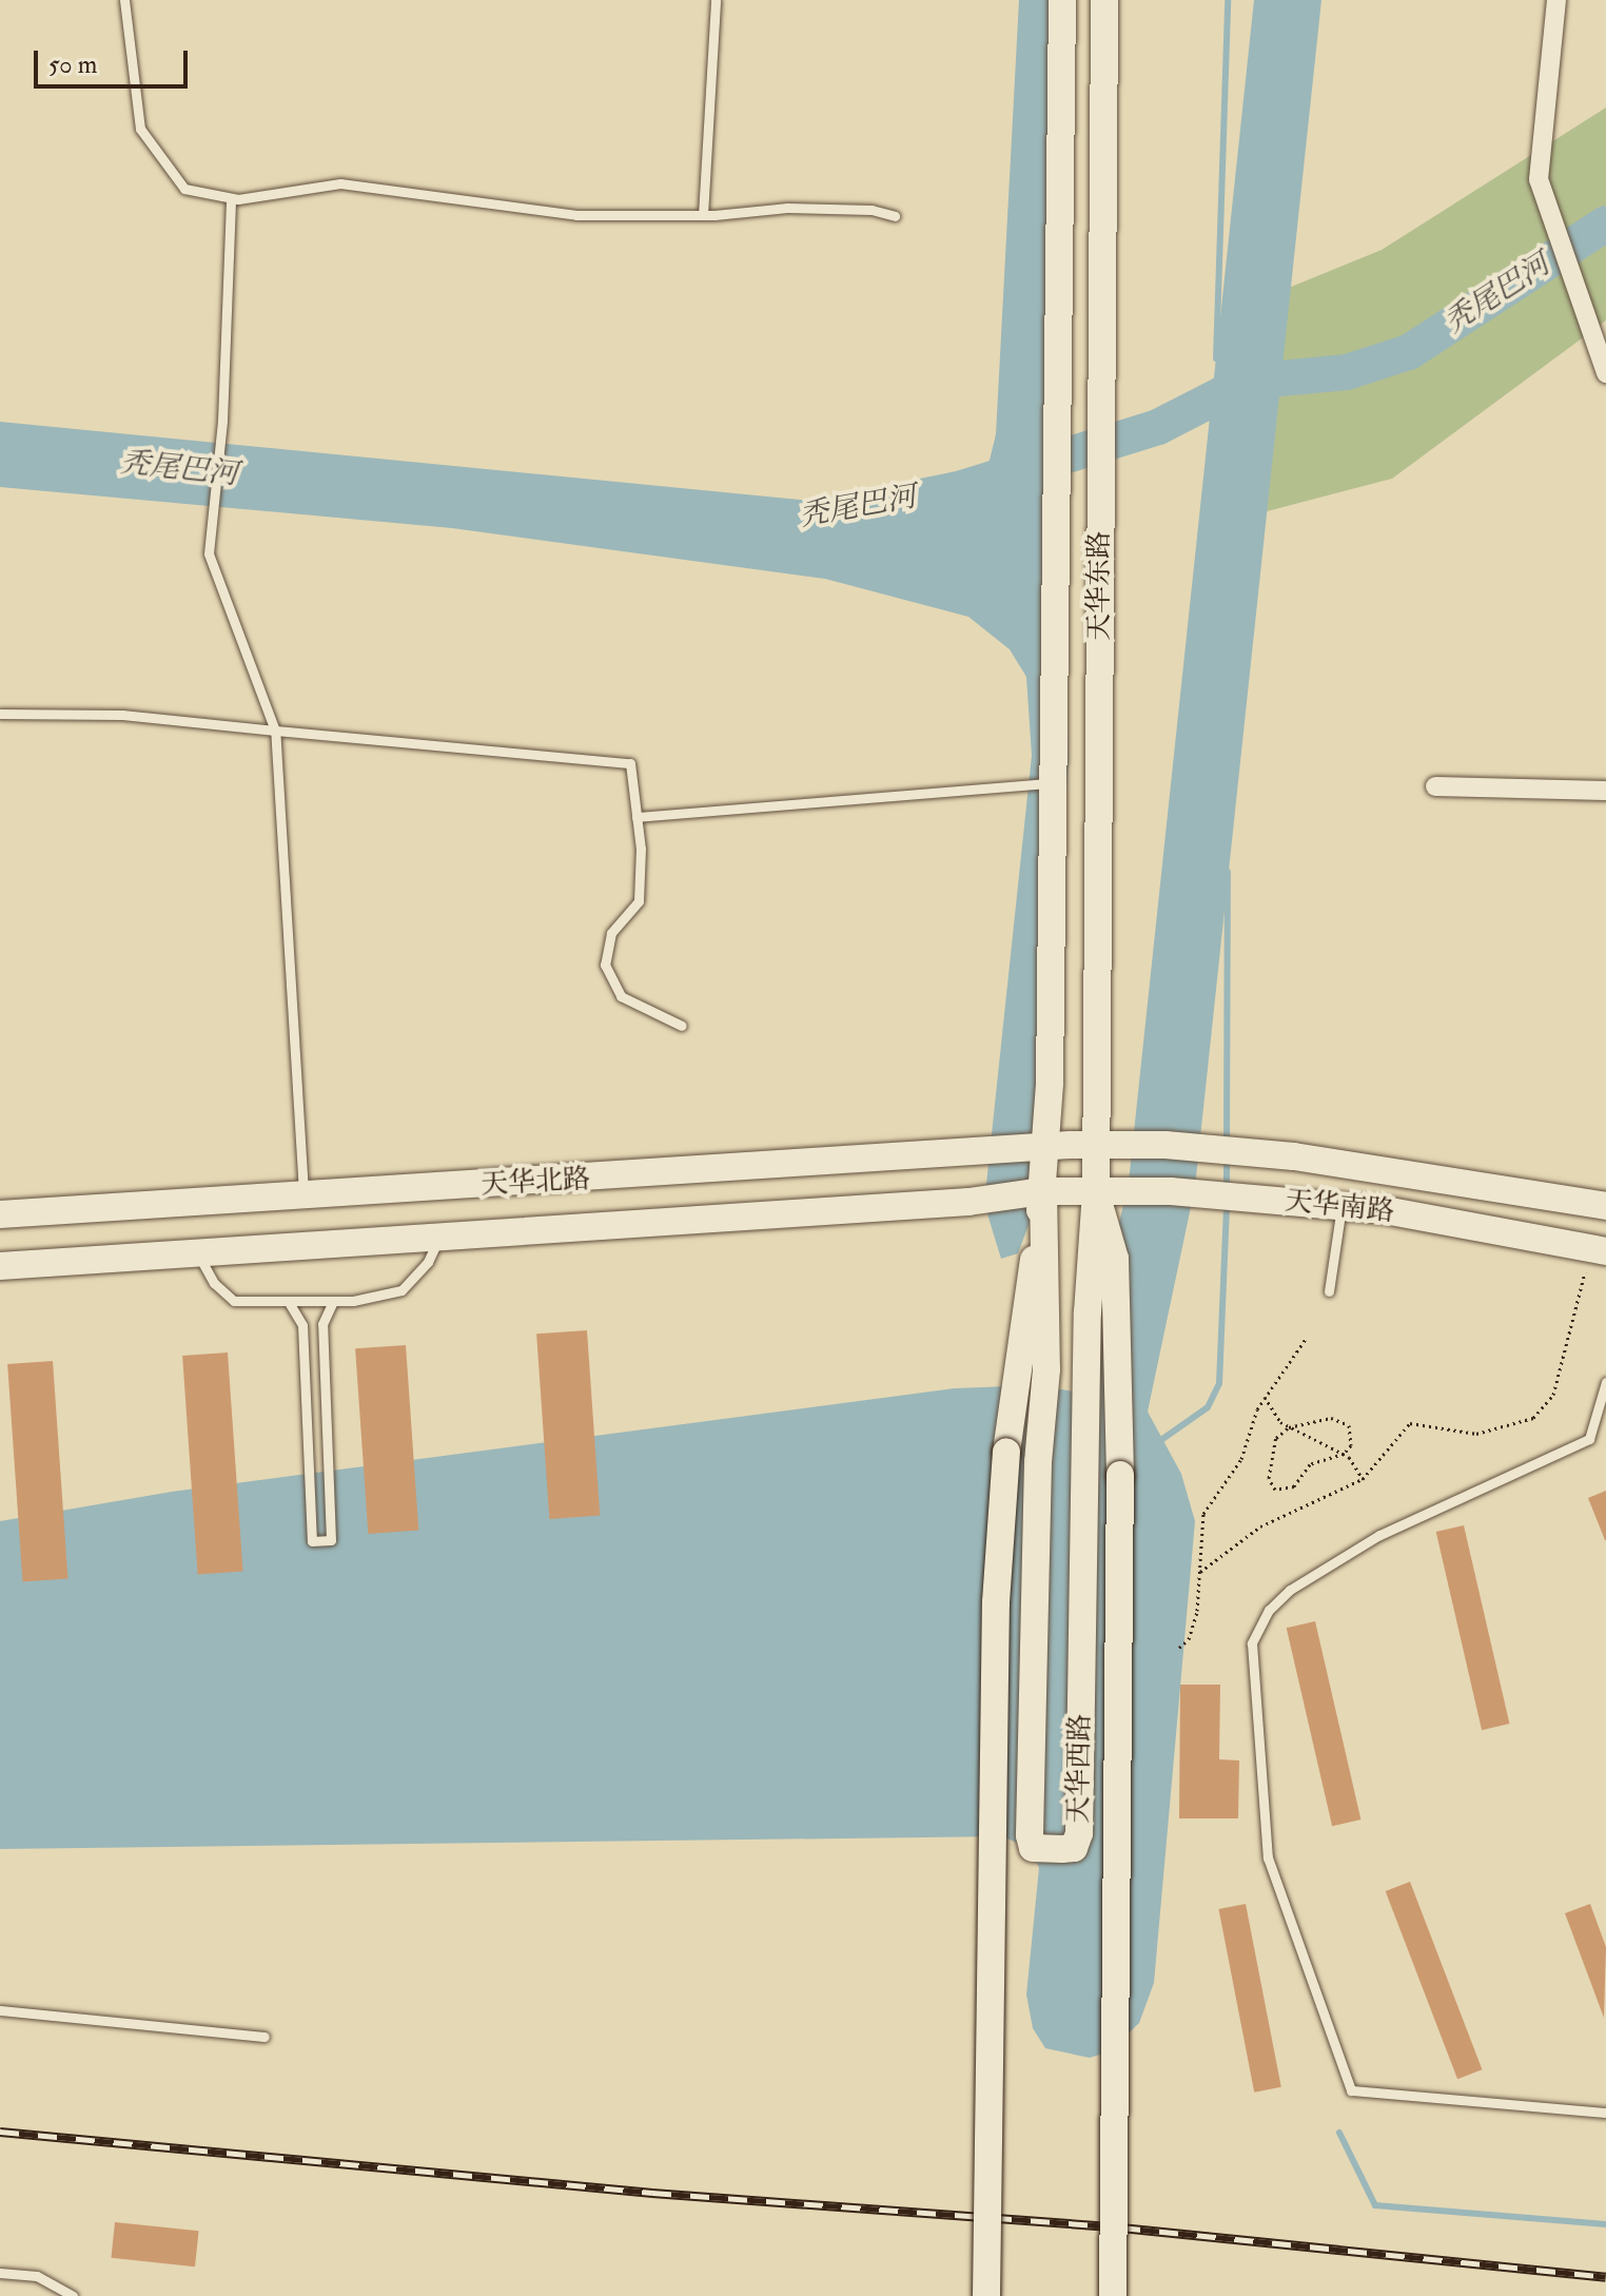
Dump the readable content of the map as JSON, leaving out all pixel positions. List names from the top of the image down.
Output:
{
  "streets": {
    "main road": [
      "天华东路",
      "天华北路",
      "天华南路",
      "天华西路"
    ]
  },
  "crossings": [
    ["天华东路", "天华北路"],
    ["天华东路", "天华南路"],
    ["天华东路", "天华西路"],
    ["天华北路", "天华南路"],
    ["天华北路", "天华西路"],
    ["天华南路", "天华西路"]
  ],
  "water": ["秃尾巴河"],
  "scale_bar": "50 m"
}
